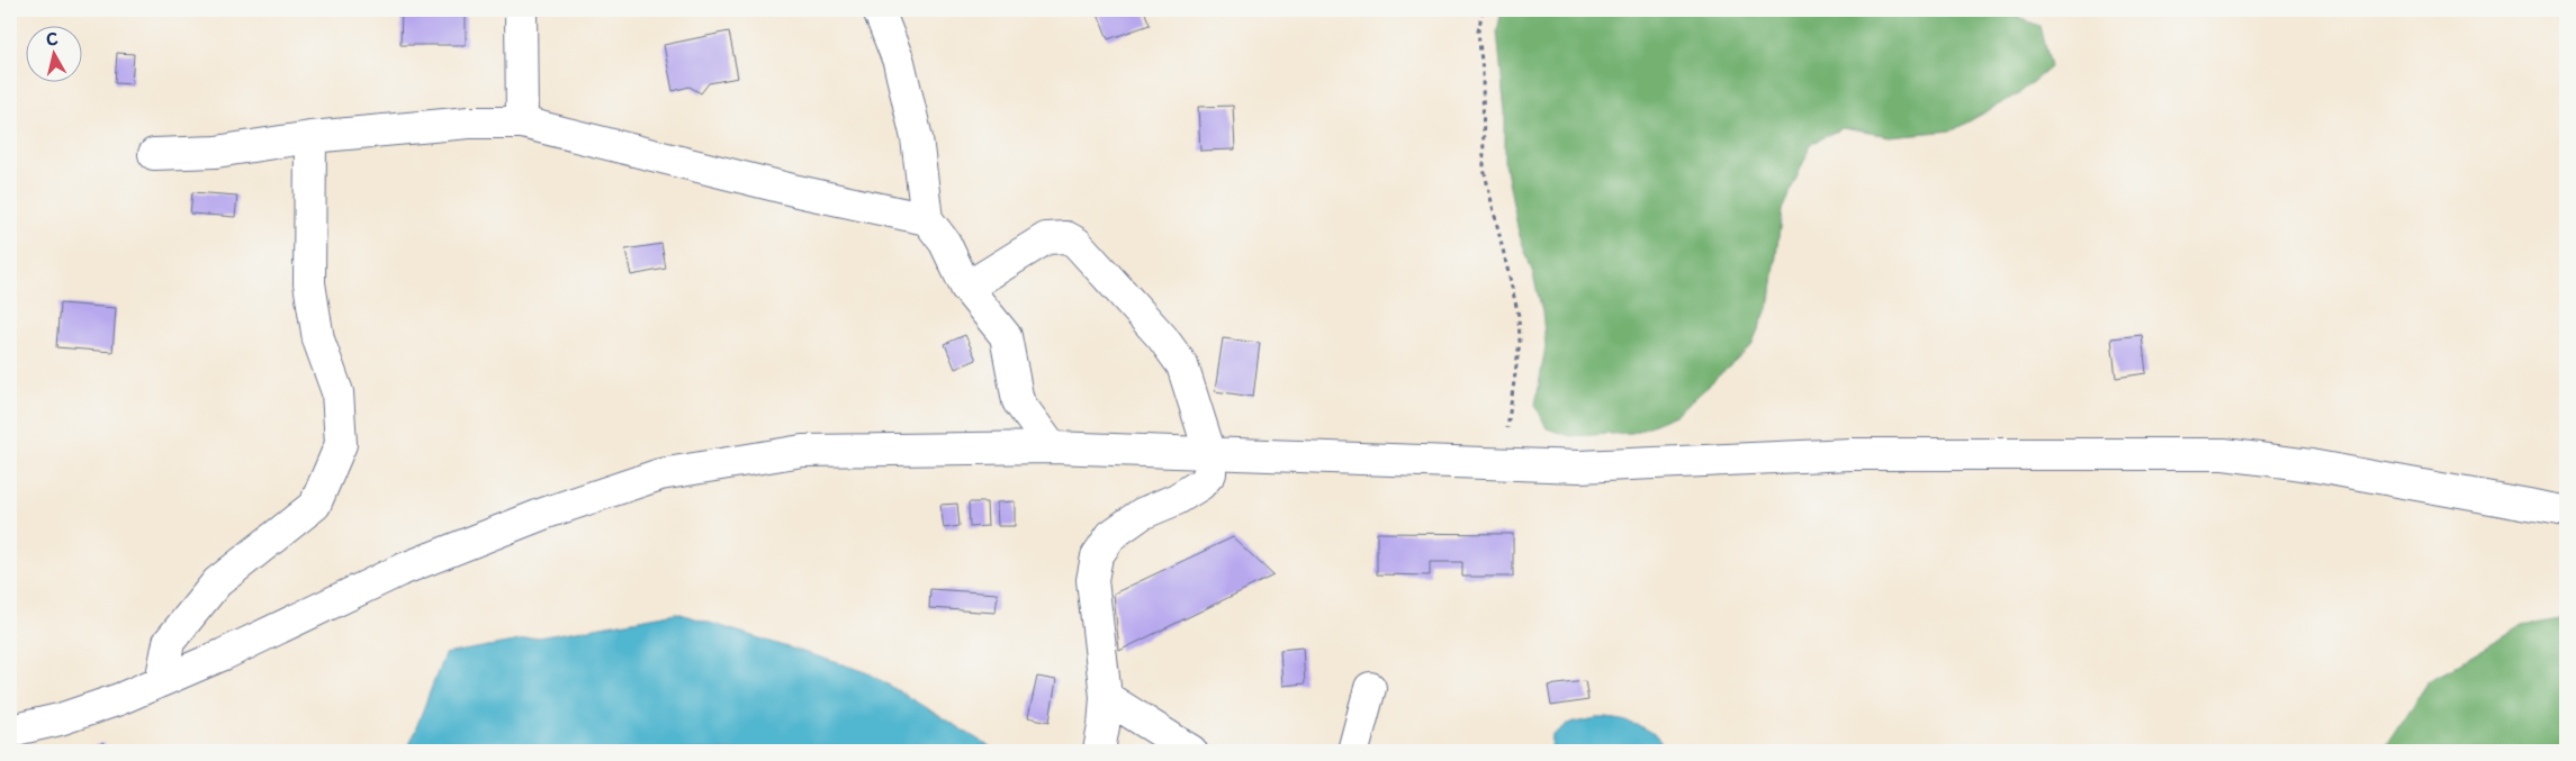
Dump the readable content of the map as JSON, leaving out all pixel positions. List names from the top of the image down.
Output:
{
  "north": "top"
}
